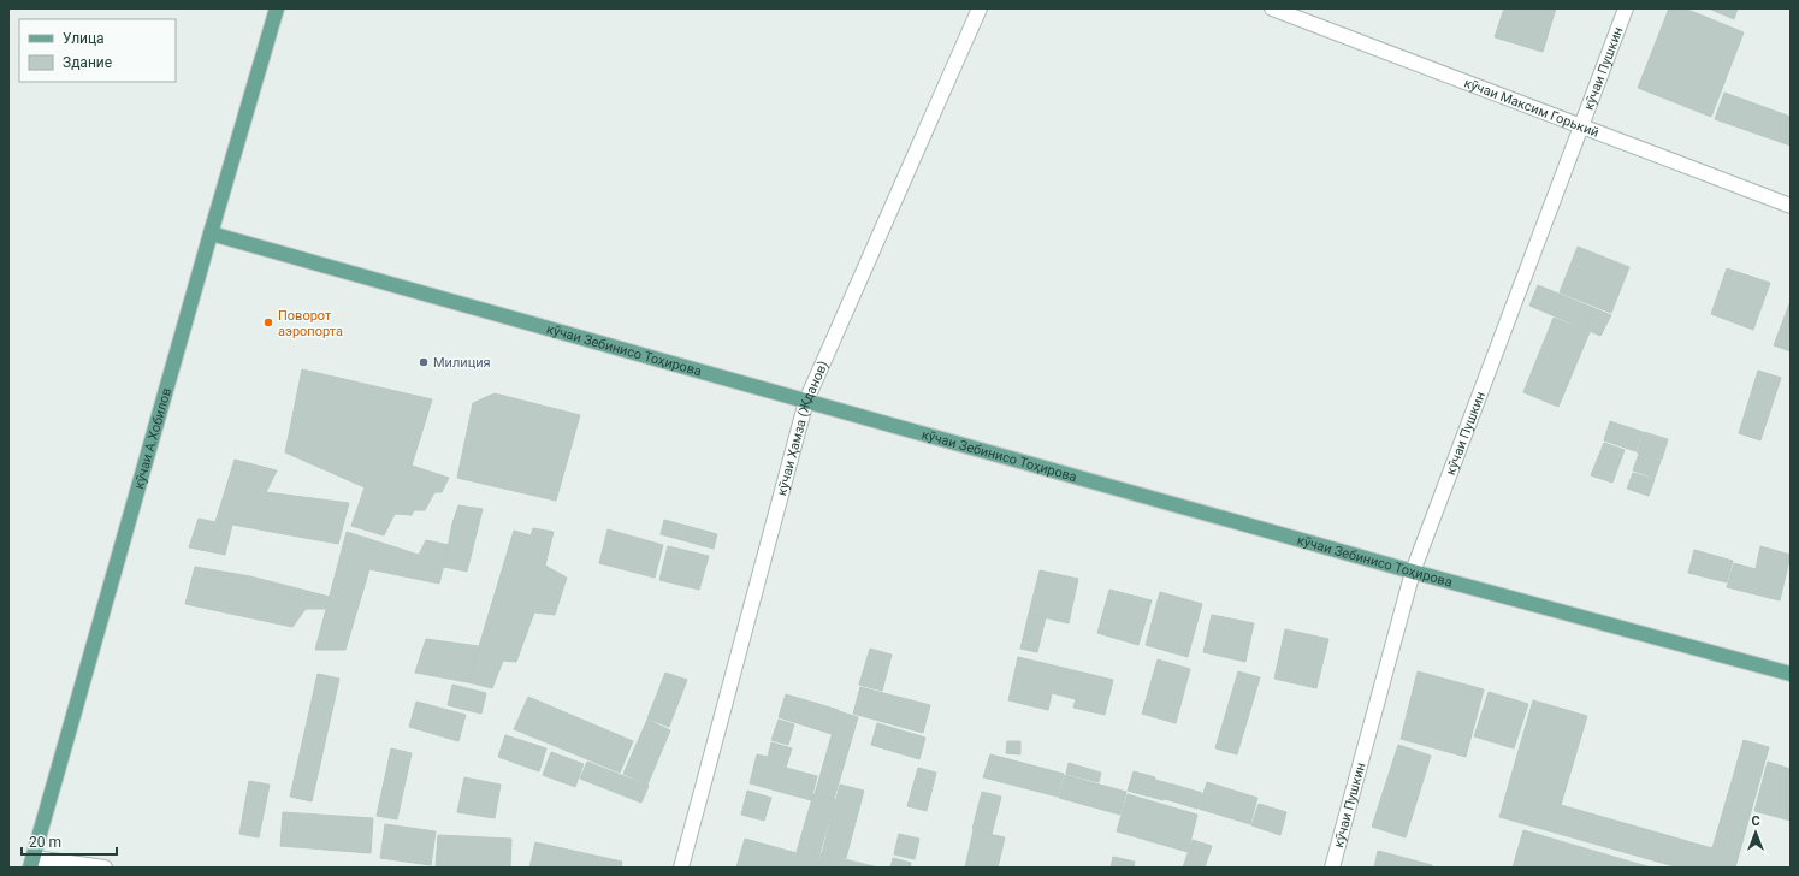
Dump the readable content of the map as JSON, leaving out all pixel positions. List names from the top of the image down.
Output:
{
  "streets": {
    "main road": ["кӯчаи Зебинисо Тоҳирова", "кӯчаи А.Хобилов"],
    "street": ["кӯчаи Пушкин", "кӯчаи Максим Горький", "кӯчаи Ҳамза (Жданов)"]
  },
  "crossings": [
    ["кӯчаи Пушкин", "кӯчаи Максим Горький"],
    ["кӯчаи Пушкин", "кӯчаи Зебинисо Тоҳирова"],
    ["кӯчаи Зебинисо Тоҳирова", "кӯчаи Ҳамза (Жданов)"],
    ["кӯчаи Зебинисо Тоҳирова", "кӯчаи А.Хобилов"]
  ],
  "places": ["Поворот аэропорта", "Милиция"],
  "legend": ["Улица", "Здание"],
  "scale_bar": "20 m",
  "north": "top"
}
